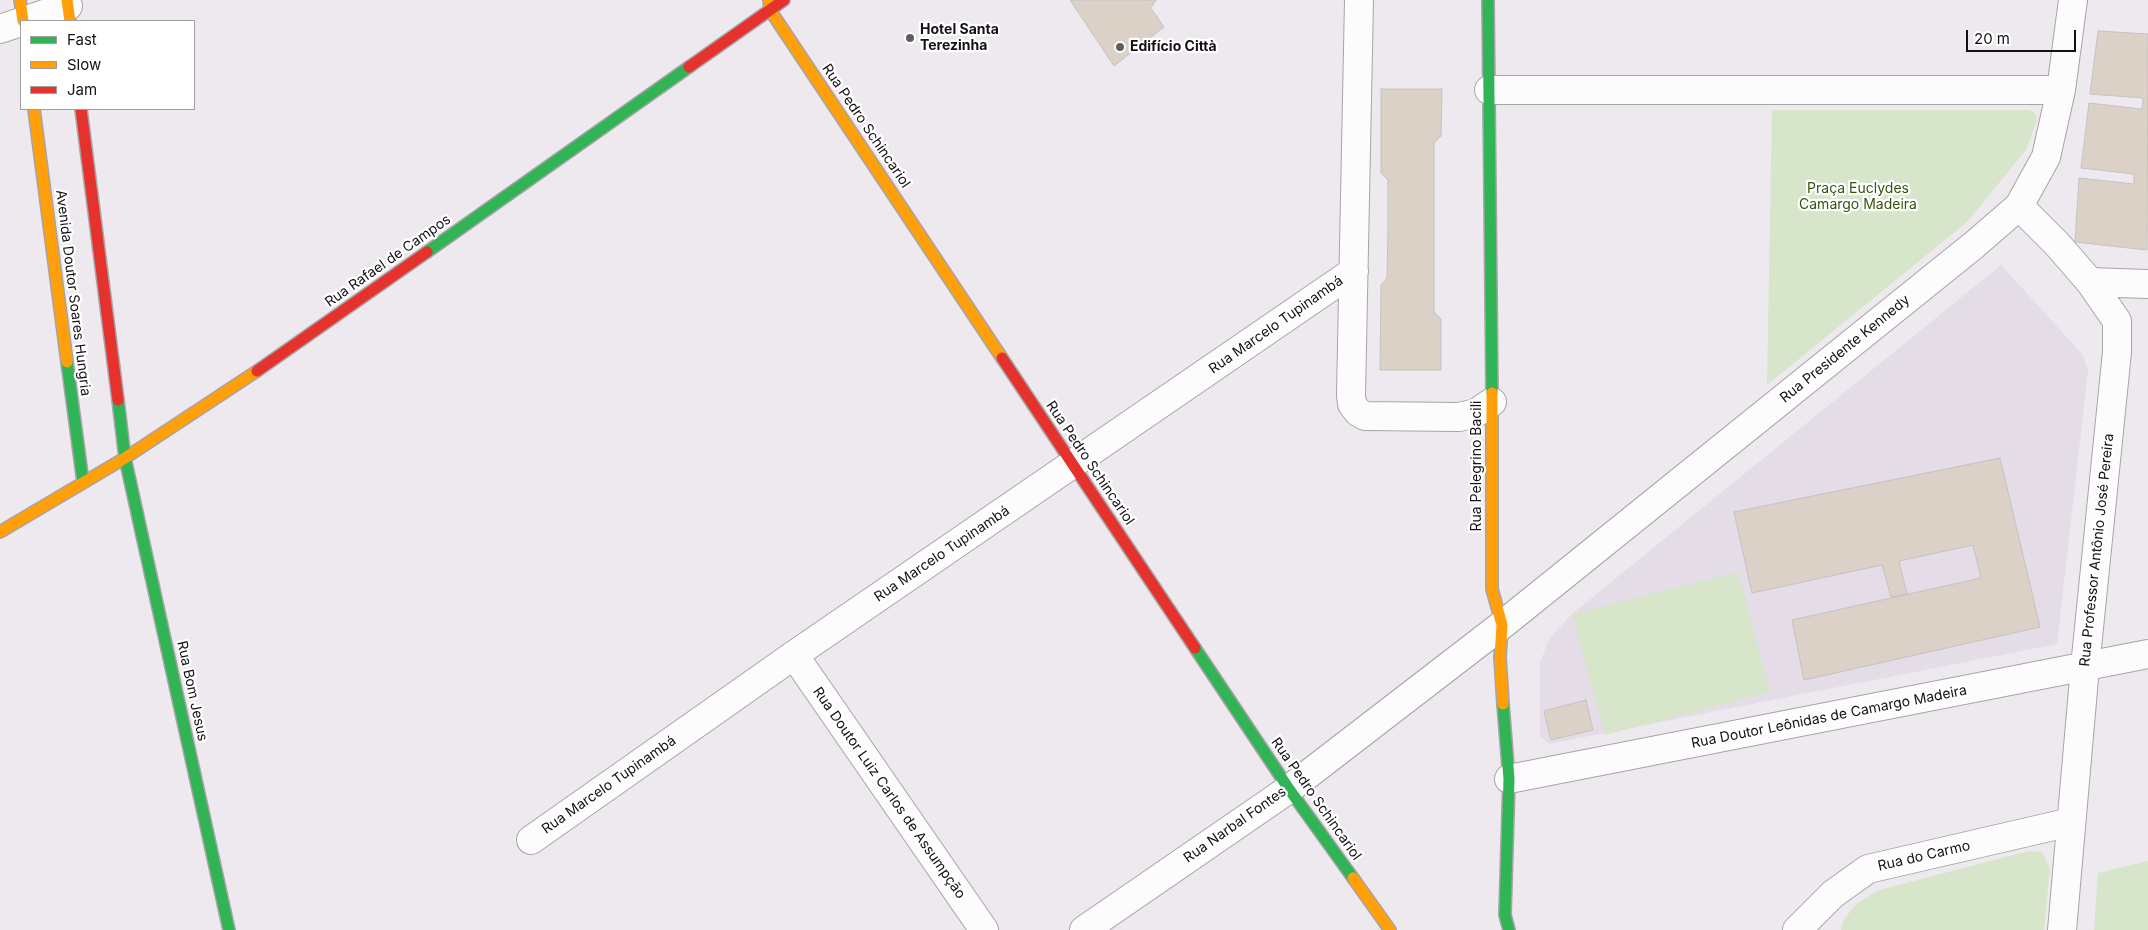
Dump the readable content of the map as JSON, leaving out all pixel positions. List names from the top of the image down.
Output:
{
  "streets": {
    "street": [
      "Rua Pedro Schincariol",
      "Rua Rafael de Campos",
      "Avenida Doutor Soares Hungria",
      "Rua Marcelo Tupinambá",
      "Rua Presidente Kennedy",
      "Rua Pelegrino Bacili",
      "Rua Professor Antônio José Pereira",
      "Rua Bom Jesus",
      "Rua Doutor Leônidas de Camargo Madeira",
      "Rua Doutor Luiz Carlos de Assumpção",
      "Rua Narbal Fontes",
      "Rua do Carmo"
    ]
  },
  "crossings": [
    ["Rua Pedro Schincariol", "Rua Rafael de Campos"],
    ["Rua Pedro Schincariol", "Rua Marcelo Tupinambá"],
    ["Rua Pedro Schincariol", "Rua Narbal Fontes"],
    ["Rua Rafael de Campos", "Avenida Doutor Soares Hungria"],
    ["Rua Rafael de Campos", "Rua Bom Jesus"],
    ["Rua Marcelo Tupinambá", "Rua Doutor Luiz Carlos de Assumpção"],
    ["Rua Presidente Kennedy", "Rua Pelegrino Bacili"],
    ["Rua Presidente Kennedy", "Rua Professor Antônio José Pereira"],
    ["Rua Presidente Kennedy", "Rua Narbal Fontes"],
    ["Rua Pelegrino Bacili", "Rua Doutor Leônidas de Camargo Madeira"],
    ["Rua Pelegrino Bacili", "Rua Narbal Fontes"],
    ["Rua Professor Antônio José Pereira", "Rua Doutor Leônidas de Camargo Madeira"],
    ["Rua Professor Antônio José Pereira", "Rua do Carmo"]
  ],
  "parks": ["Praça Euclydes Camargo Madeira"],
  "places": ["Hotel Santa Terezinha", "Edifício Città"],
  "legend": ["Fast", "Slow", "Jam"],
  "scale_bar": "20 m"
}
